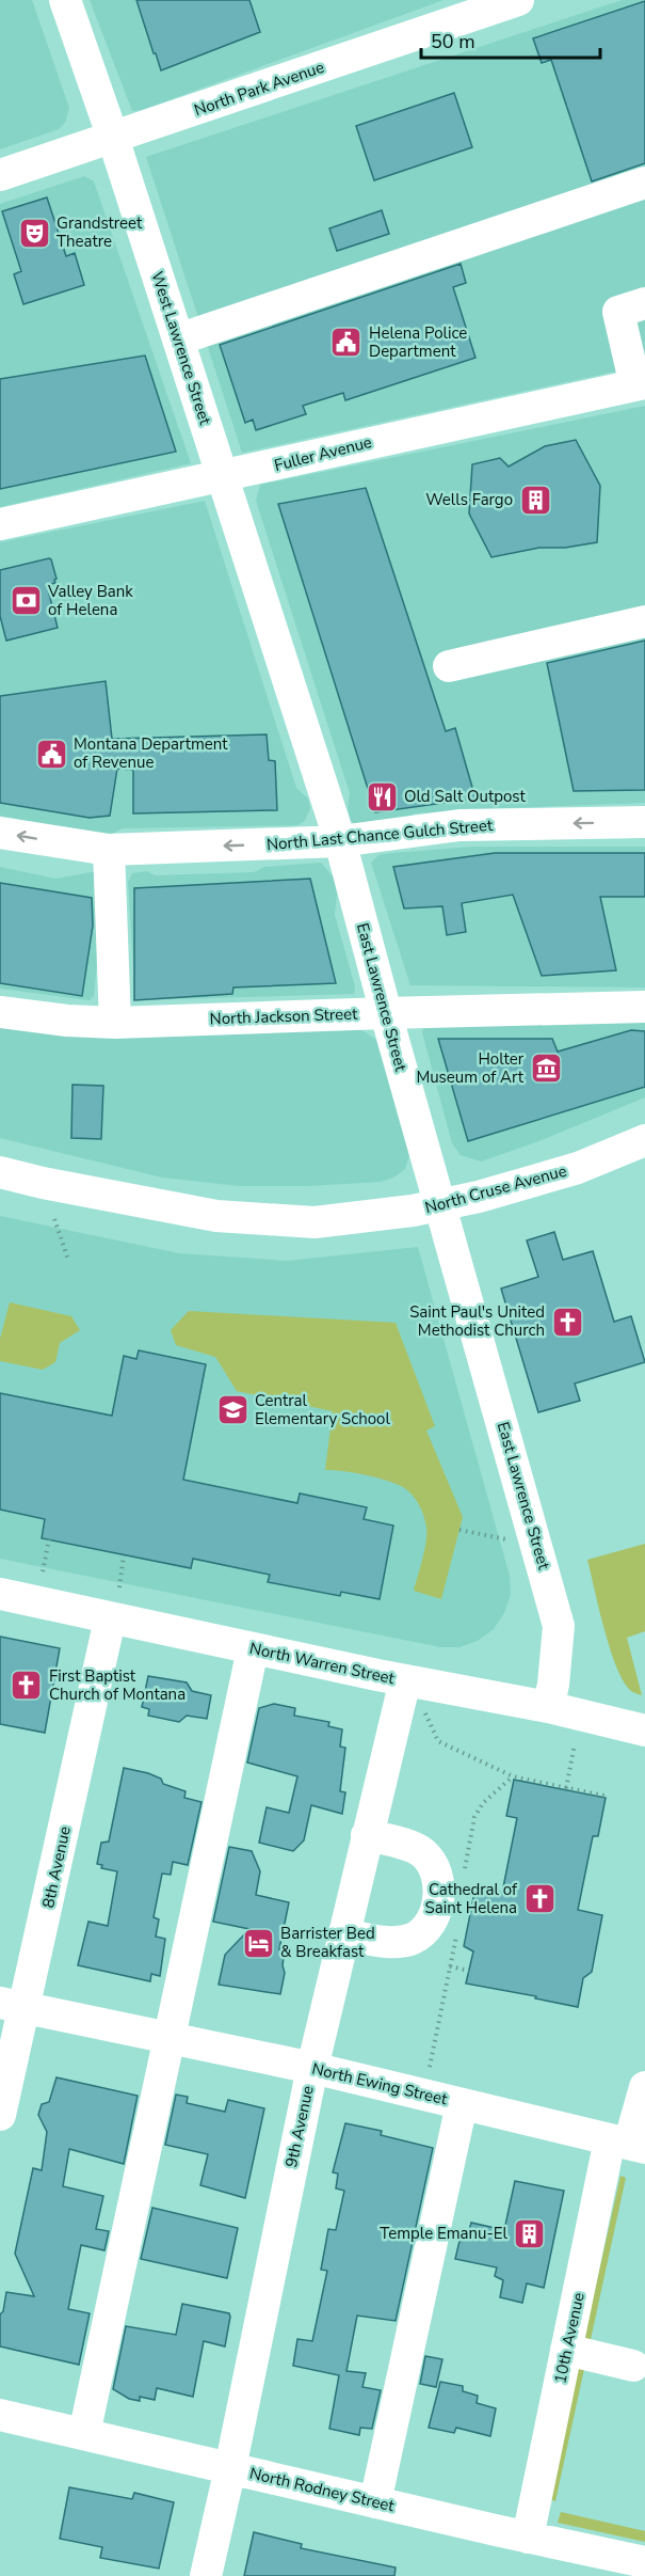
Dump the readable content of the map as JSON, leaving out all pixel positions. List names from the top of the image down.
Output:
{
  "streets": {
    "street": [
      "North Park Avenue",
      "West Lawrence Street",
      "Fuller Avenue",
      "North Last Chance Gulch Street",
      "East Lawrence Street",
      "North Jackson Street",
      "North Cruse Avenue",
      "North Warren Street",
      "8th Avenue",
      "North Ewing Street",
      "9th Avenue",
      "10th Avenue",
      "North Rodney Street"
    ]
  },
  "crossings": [
    ["North Park Avenue", "West Lawrence Street"],
    ["West Lawrence Street", "Fuller Avenue"],
    ["West Lawrence Street", "East Lawrence Street"],
    ["Fuller Avenue", "East Lawrence Street"],
    ["North Last Chance Gulch Street", "East Lawrence Street"],
    ["East Lawrence Street", "North Jackson Street"],
    ["East Lawrence Street", "North Cruse Avenue"],
    ["East Lawrence Street", "North Warren Street"],
    ["North Warren Street", "8th Avenue"],
    ["North Warren Street", "9th Avenue"],
    ["8th Avenue", "North Ewing Street"],
    ["North Ewing Street", "9th Avenue"],
    ["North Ewing Street", "10th Avenue"],
    ["9th Avenue", "North Rodney Street"],
    ["10th Avenue", "North Rodney Street"]
  ],
  "places": {
    "theatre": ["Grandstreet Theatre"],
    "public building": ["Helena Police Department", "Montana Department of Revenue"],
    "building": ["Wells Fargo", "Temple Emanu-El"],
    "bank": ["Valley Bank of Helena"],
    "restaurant": ["Old Salt Outpost"],
    "museum": ["Holter Museum of Art"],
    "church": ["Saint Paul's United Methodist Church", "First Baptist Church of Montana", "Cathedral of Saint Helena"],
    "school or university": ["Central Elementary School"],
    "hotel": ["Barrister Bed & Breakfast"]
  },
  "scale_bar": "50 m"
}
